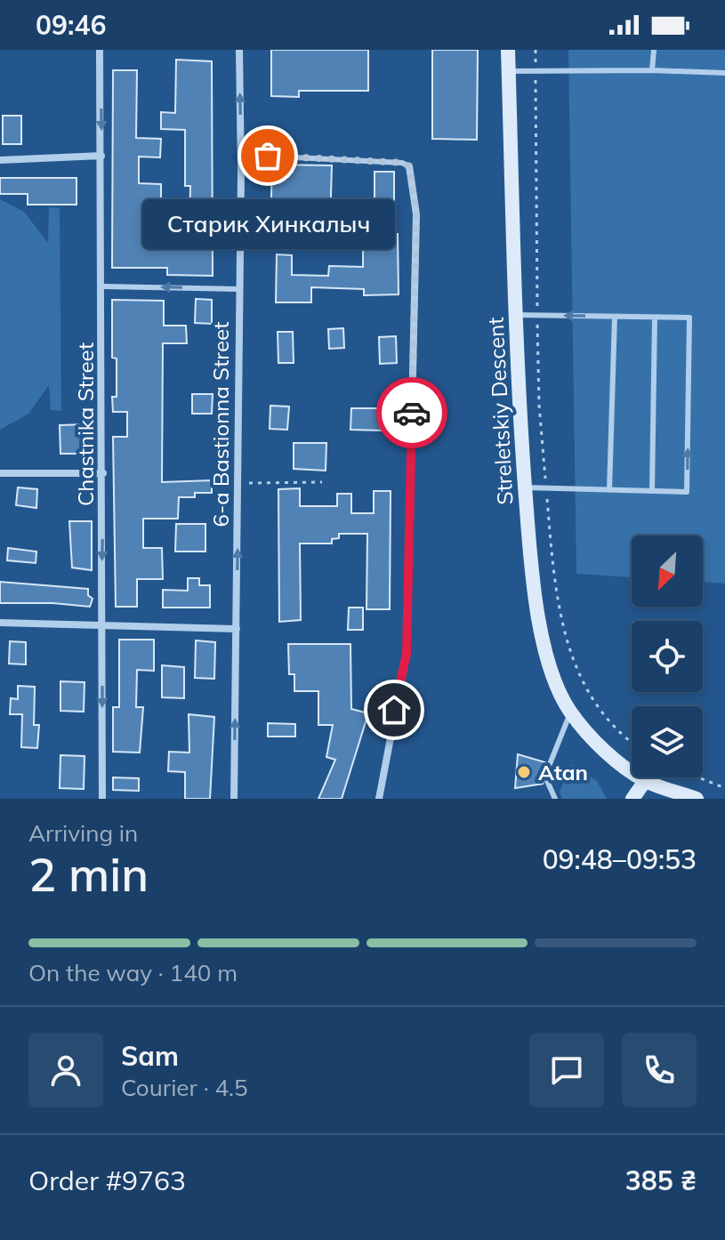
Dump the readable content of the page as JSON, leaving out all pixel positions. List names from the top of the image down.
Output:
{
  "streets": {
    "main road": ["Streletskiy Descent"],
    "street": ["Chastnika Street", "6-a Bastionna Street"]
  },
  "one_way": ["Chastnika Street", "6-a Bastionna Street"],
  "places": ["Старик Хинкалыч", "Atan"],
  "north": "bottom left",
  "page": {
    "status": "09:46",
    "bubble": "Старик Хинкалыч",
    "heading": ["2 min", "Arriving in", "09:48–09:53"],
    "panel": [
      "Sam",
      "Courier · 4.5",
      "Order #9763",
      "385 ₴"
    ],
    "bar": "On the way · 140 m"
  }
}
